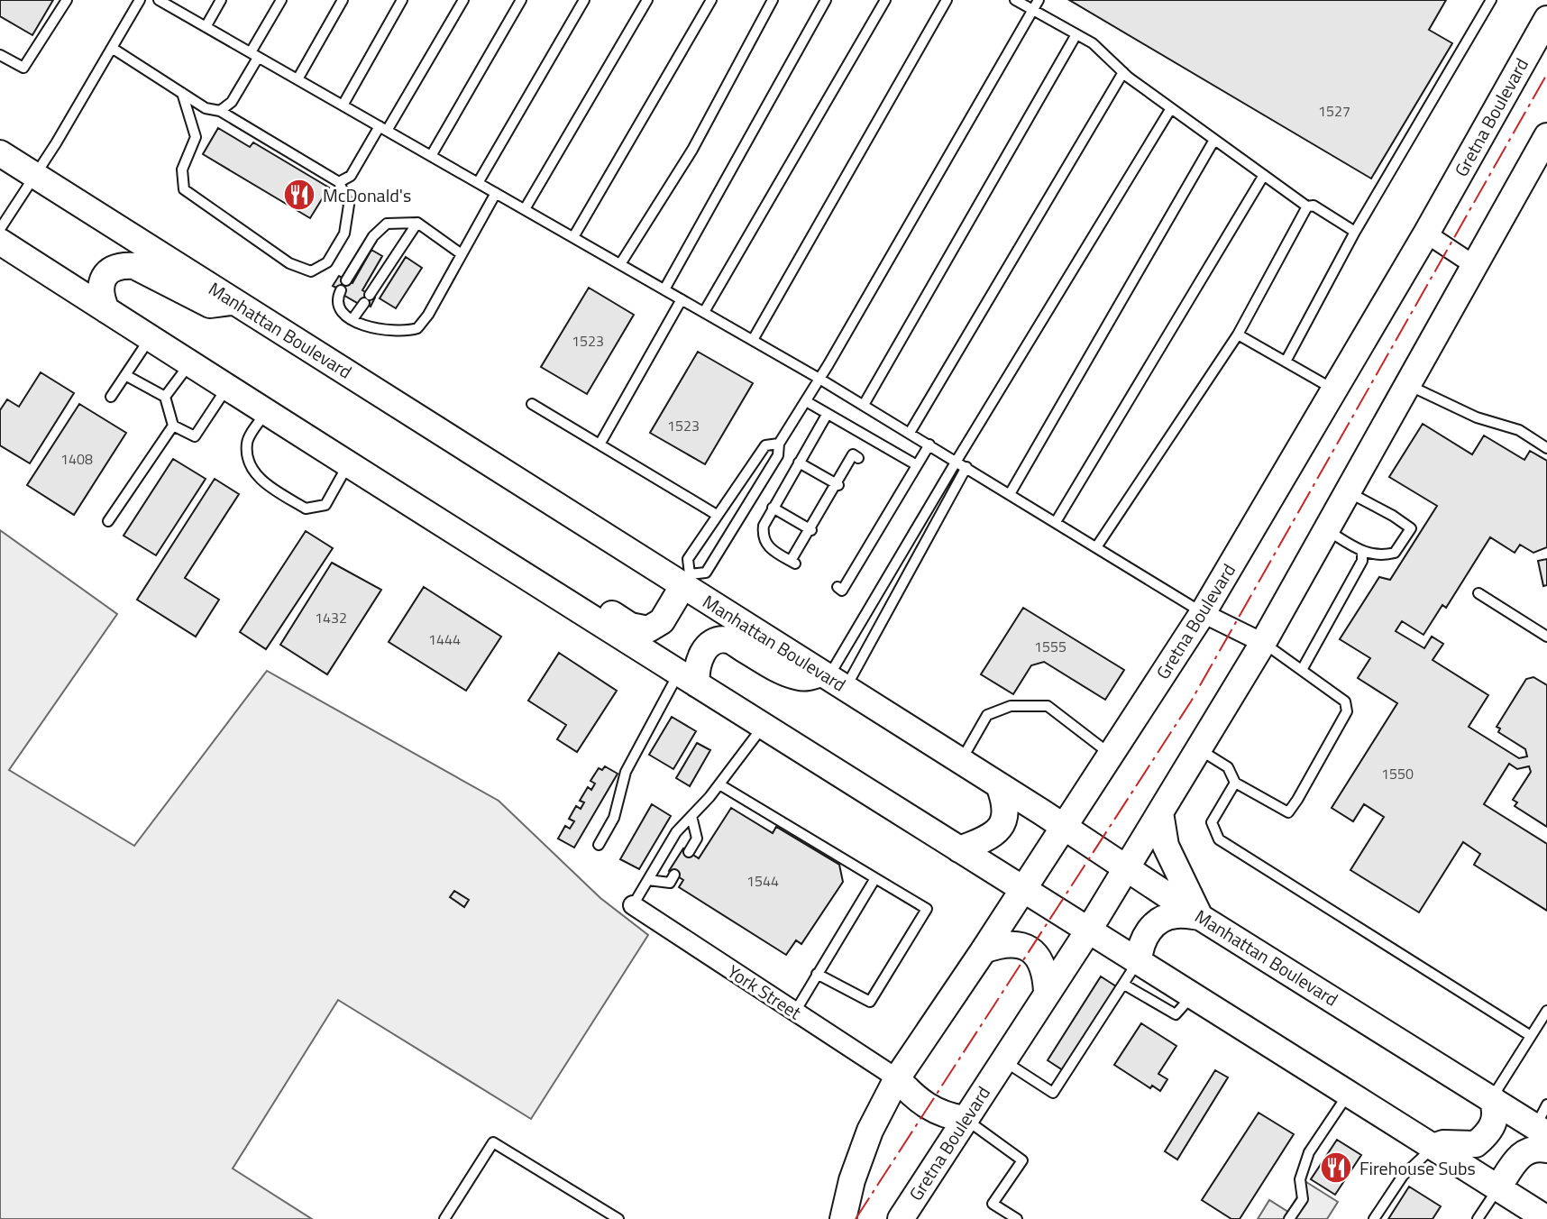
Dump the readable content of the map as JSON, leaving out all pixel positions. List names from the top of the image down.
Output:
{
  "streets": {
    "street": ["Gretna Boulevard", "Manhattan Boulevard", "York Street"]
  },
  "crossings": [
    ["Gretna Boulevard", "Manhattan Boulevard"],
    ["Gretna Boulevard", "York Street"]
  ],
  "places": {
    "restaurant": ["McDonald's", "Firehouse Subs"]
  },
  "house_numbers": [
    "1527",
    "1523",
    "1523",
    "1408",
    "1432",
    "1444",
    "1555",
    "1550",
    "1544"
  ]
}
